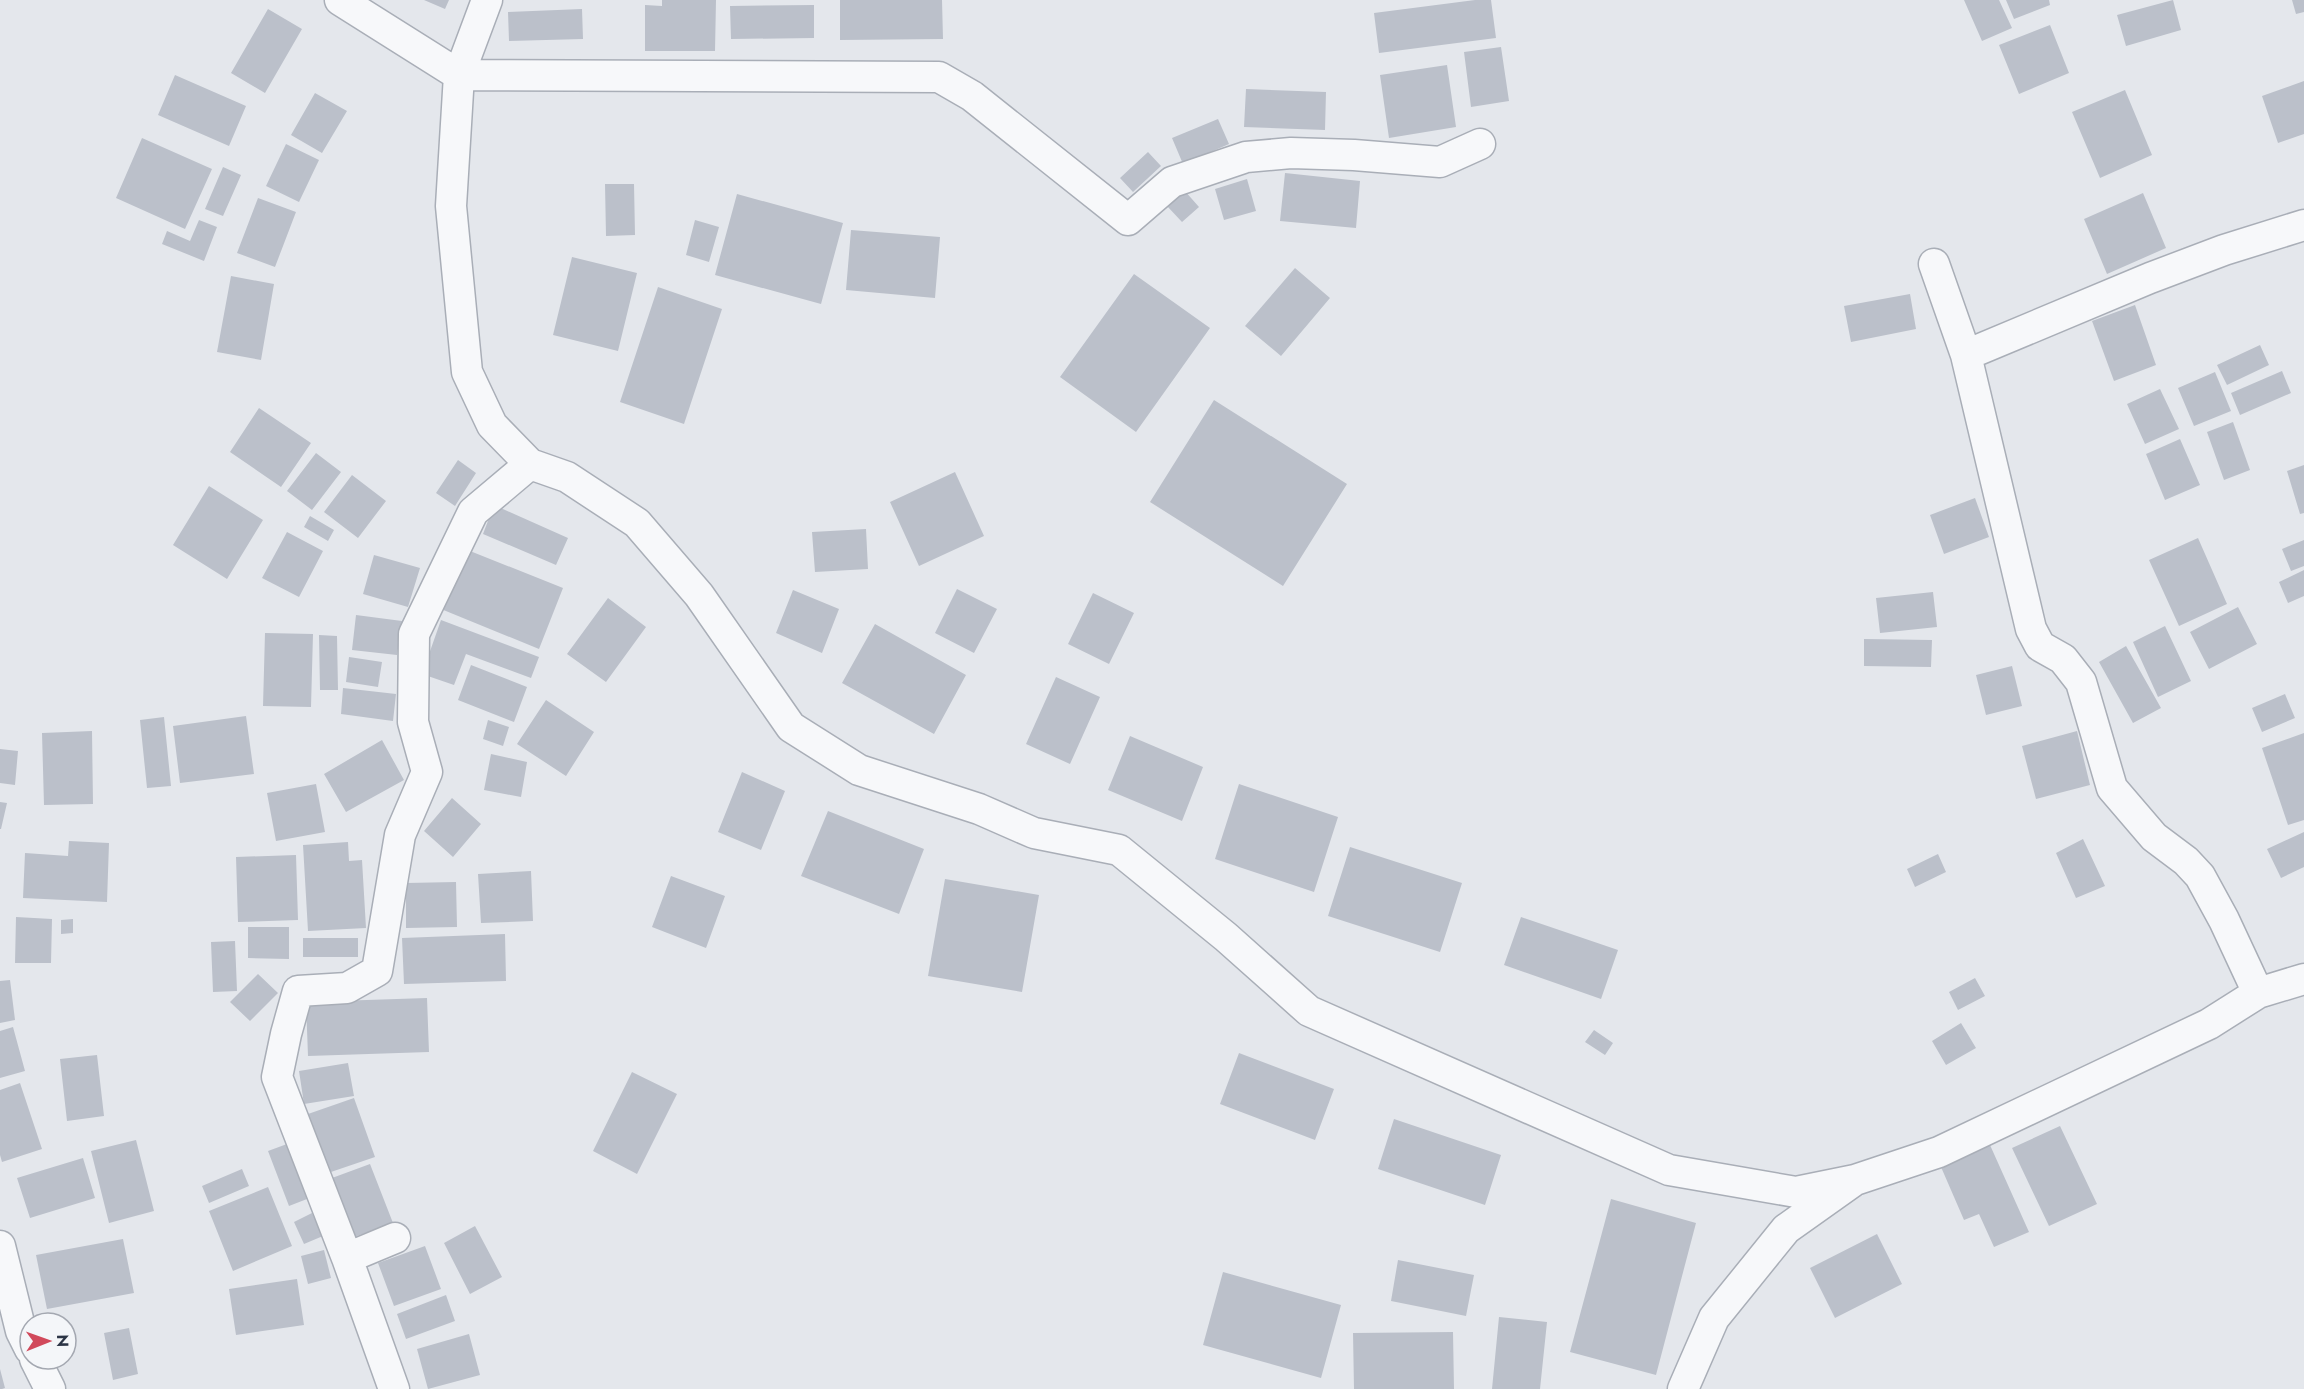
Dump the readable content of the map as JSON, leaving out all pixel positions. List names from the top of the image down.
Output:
{
  "north": "right"
}
